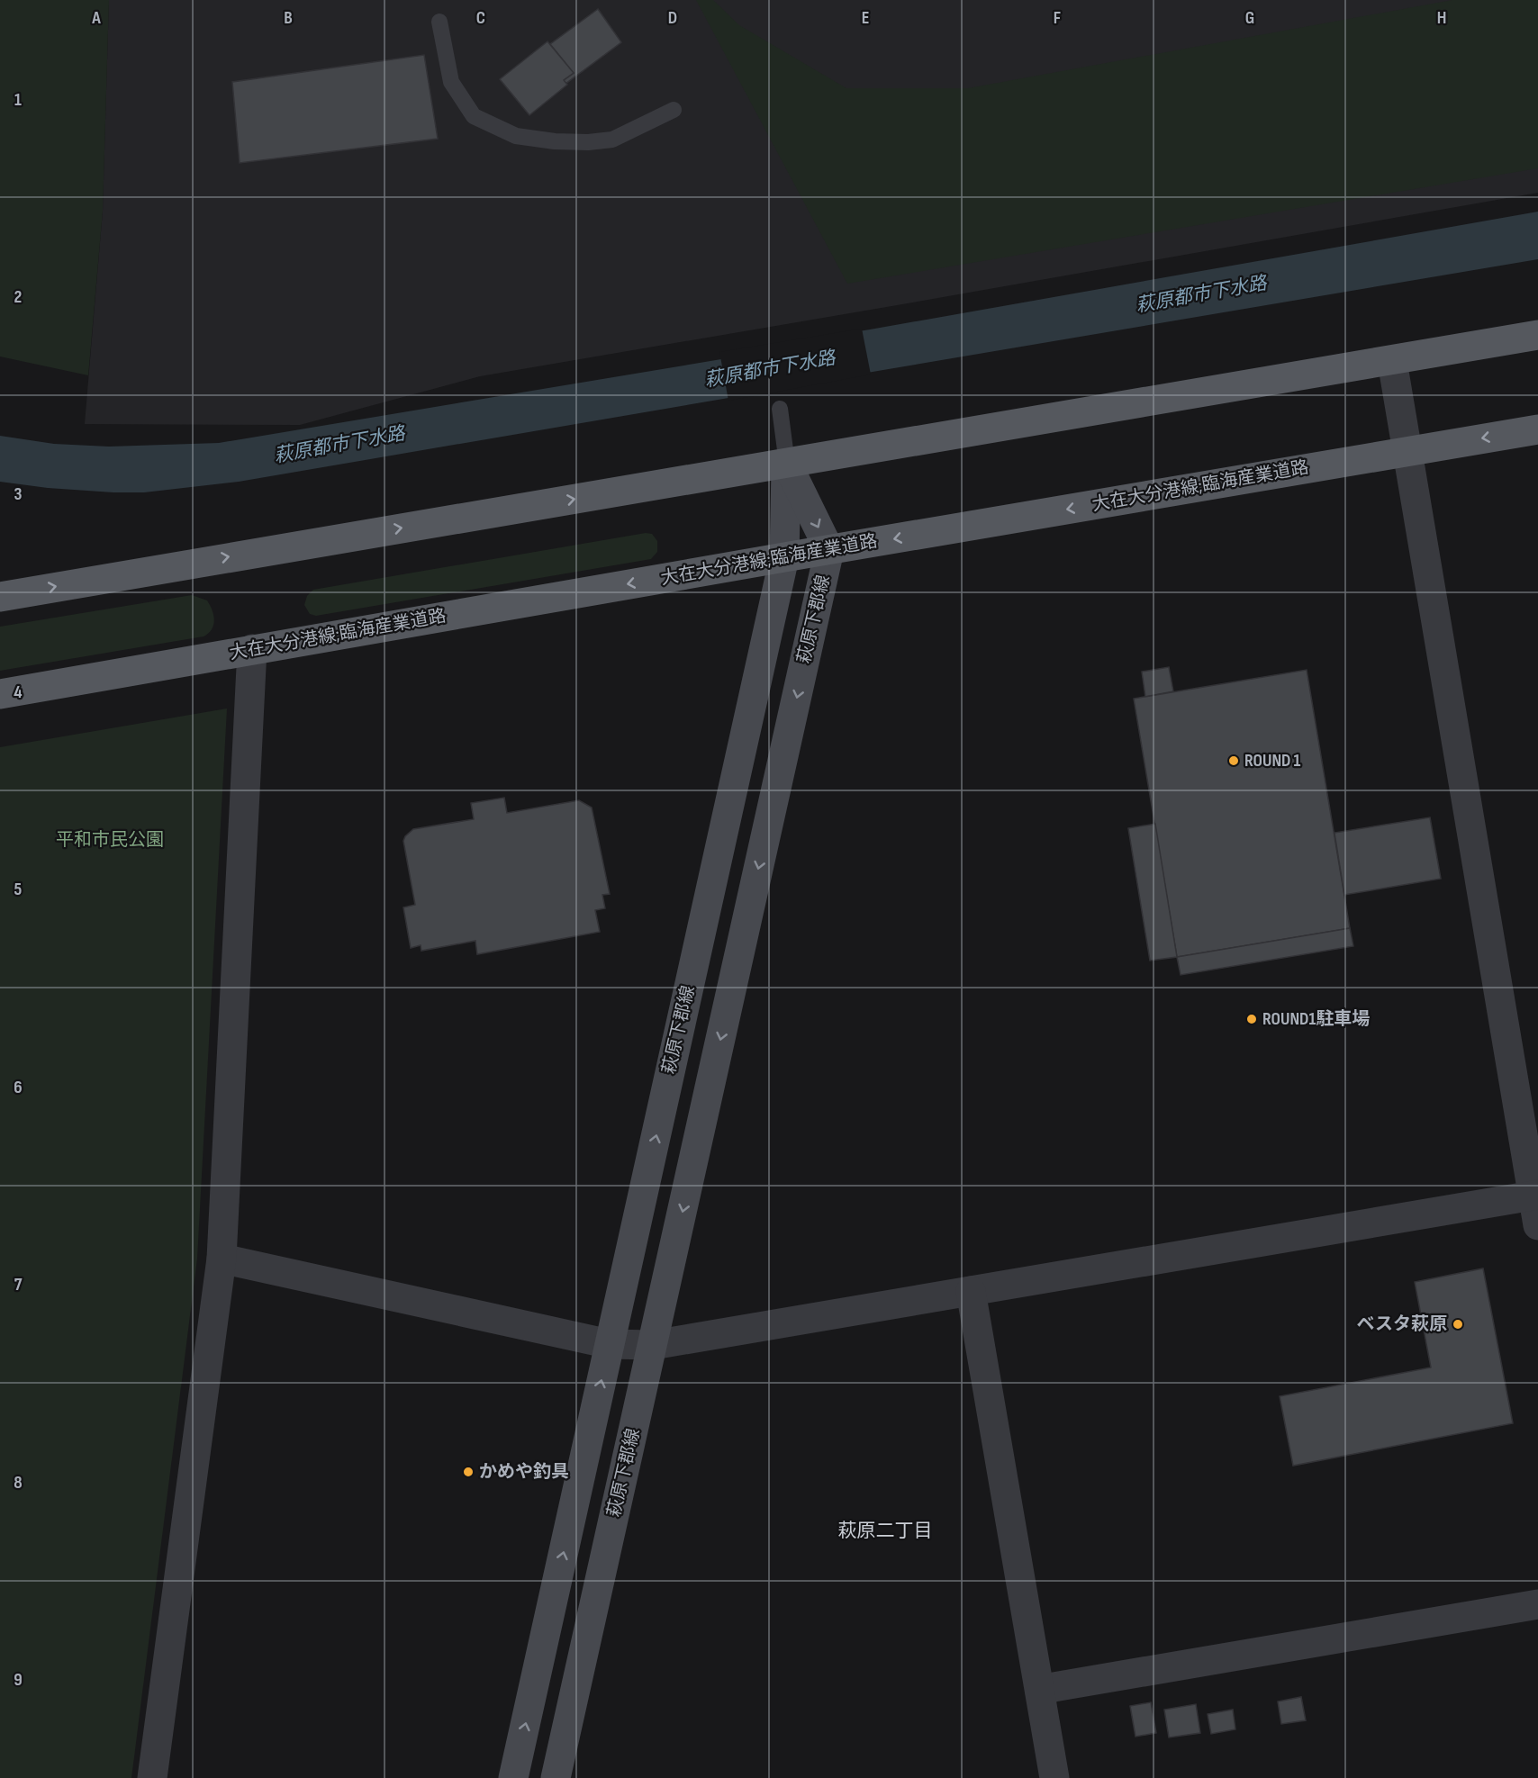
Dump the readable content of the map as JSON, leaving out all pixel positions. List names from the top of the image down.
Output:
{
  "streets": {
    "main road": ["大在大分港線;臨海産業道路", "萩原下郡線"]
  },
  "crossings": [
    ["大在大分港線;臨海産業道路", "萩原下郡線"]
  ],
  "districts": ["萩原二丁目"],
  "water": ["萩原都市下水路"],
  "parks": ["平和市民公園"],
  "places": [
    "ROUND 1",
    "ROUND1駐車場",
    "ベスタ萩原",
    "かめや釣具"
  ],
  "grid": {
    "columns": [
      "A",
      "B",
      "C",
      "D",
      "E",
      "F",
      "G",
      "H"
    ],
    "rows": [
      "1",
      "2",
      "3",
      "4",
      "5",
      "6",
      "7",
      "8",
      "9"
    ]
  }
}
